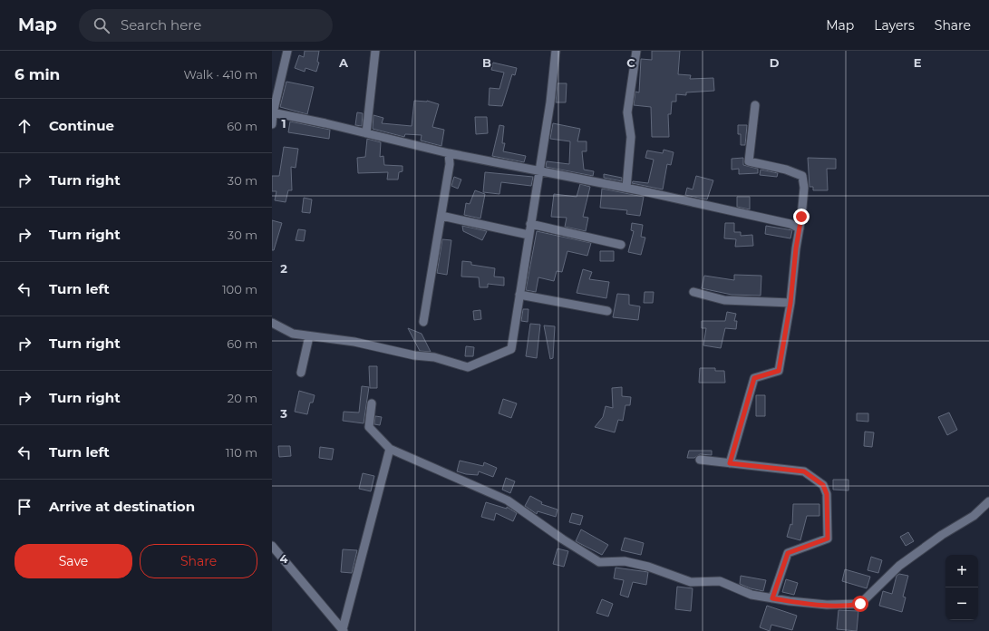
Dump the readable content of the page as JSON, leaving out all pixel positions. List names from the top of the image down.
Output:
{
  "page": {
    "header": "Map",
    "search": "Search here",
    "nav": ["Map", "Layers", "Share"],
    "heading": ["6 min", "Walk · 410 m"],
    "list": [
      ["Continue", "60 m"],
      ["Turn right", "30 m"],
      ["Turn right", "30 m"],
      ["Turn left", "100 m"],
      ["Turn right", "60 m"],
      ["Turn right", "20 m"],
      ["Turn left", "110 m"],
      "Arrive at destination"
    ],
    "buttons": ["Save", "Share"],
    "map_buttons": ["+", "−"]
  },
  "grid": {
    "columns": [
      "A",
      "B",
      "C",
      "D",
      "E"
    ],
    "rows": [
      "1",
      "2",
      "3",
      "4"
    ]
  }
}
